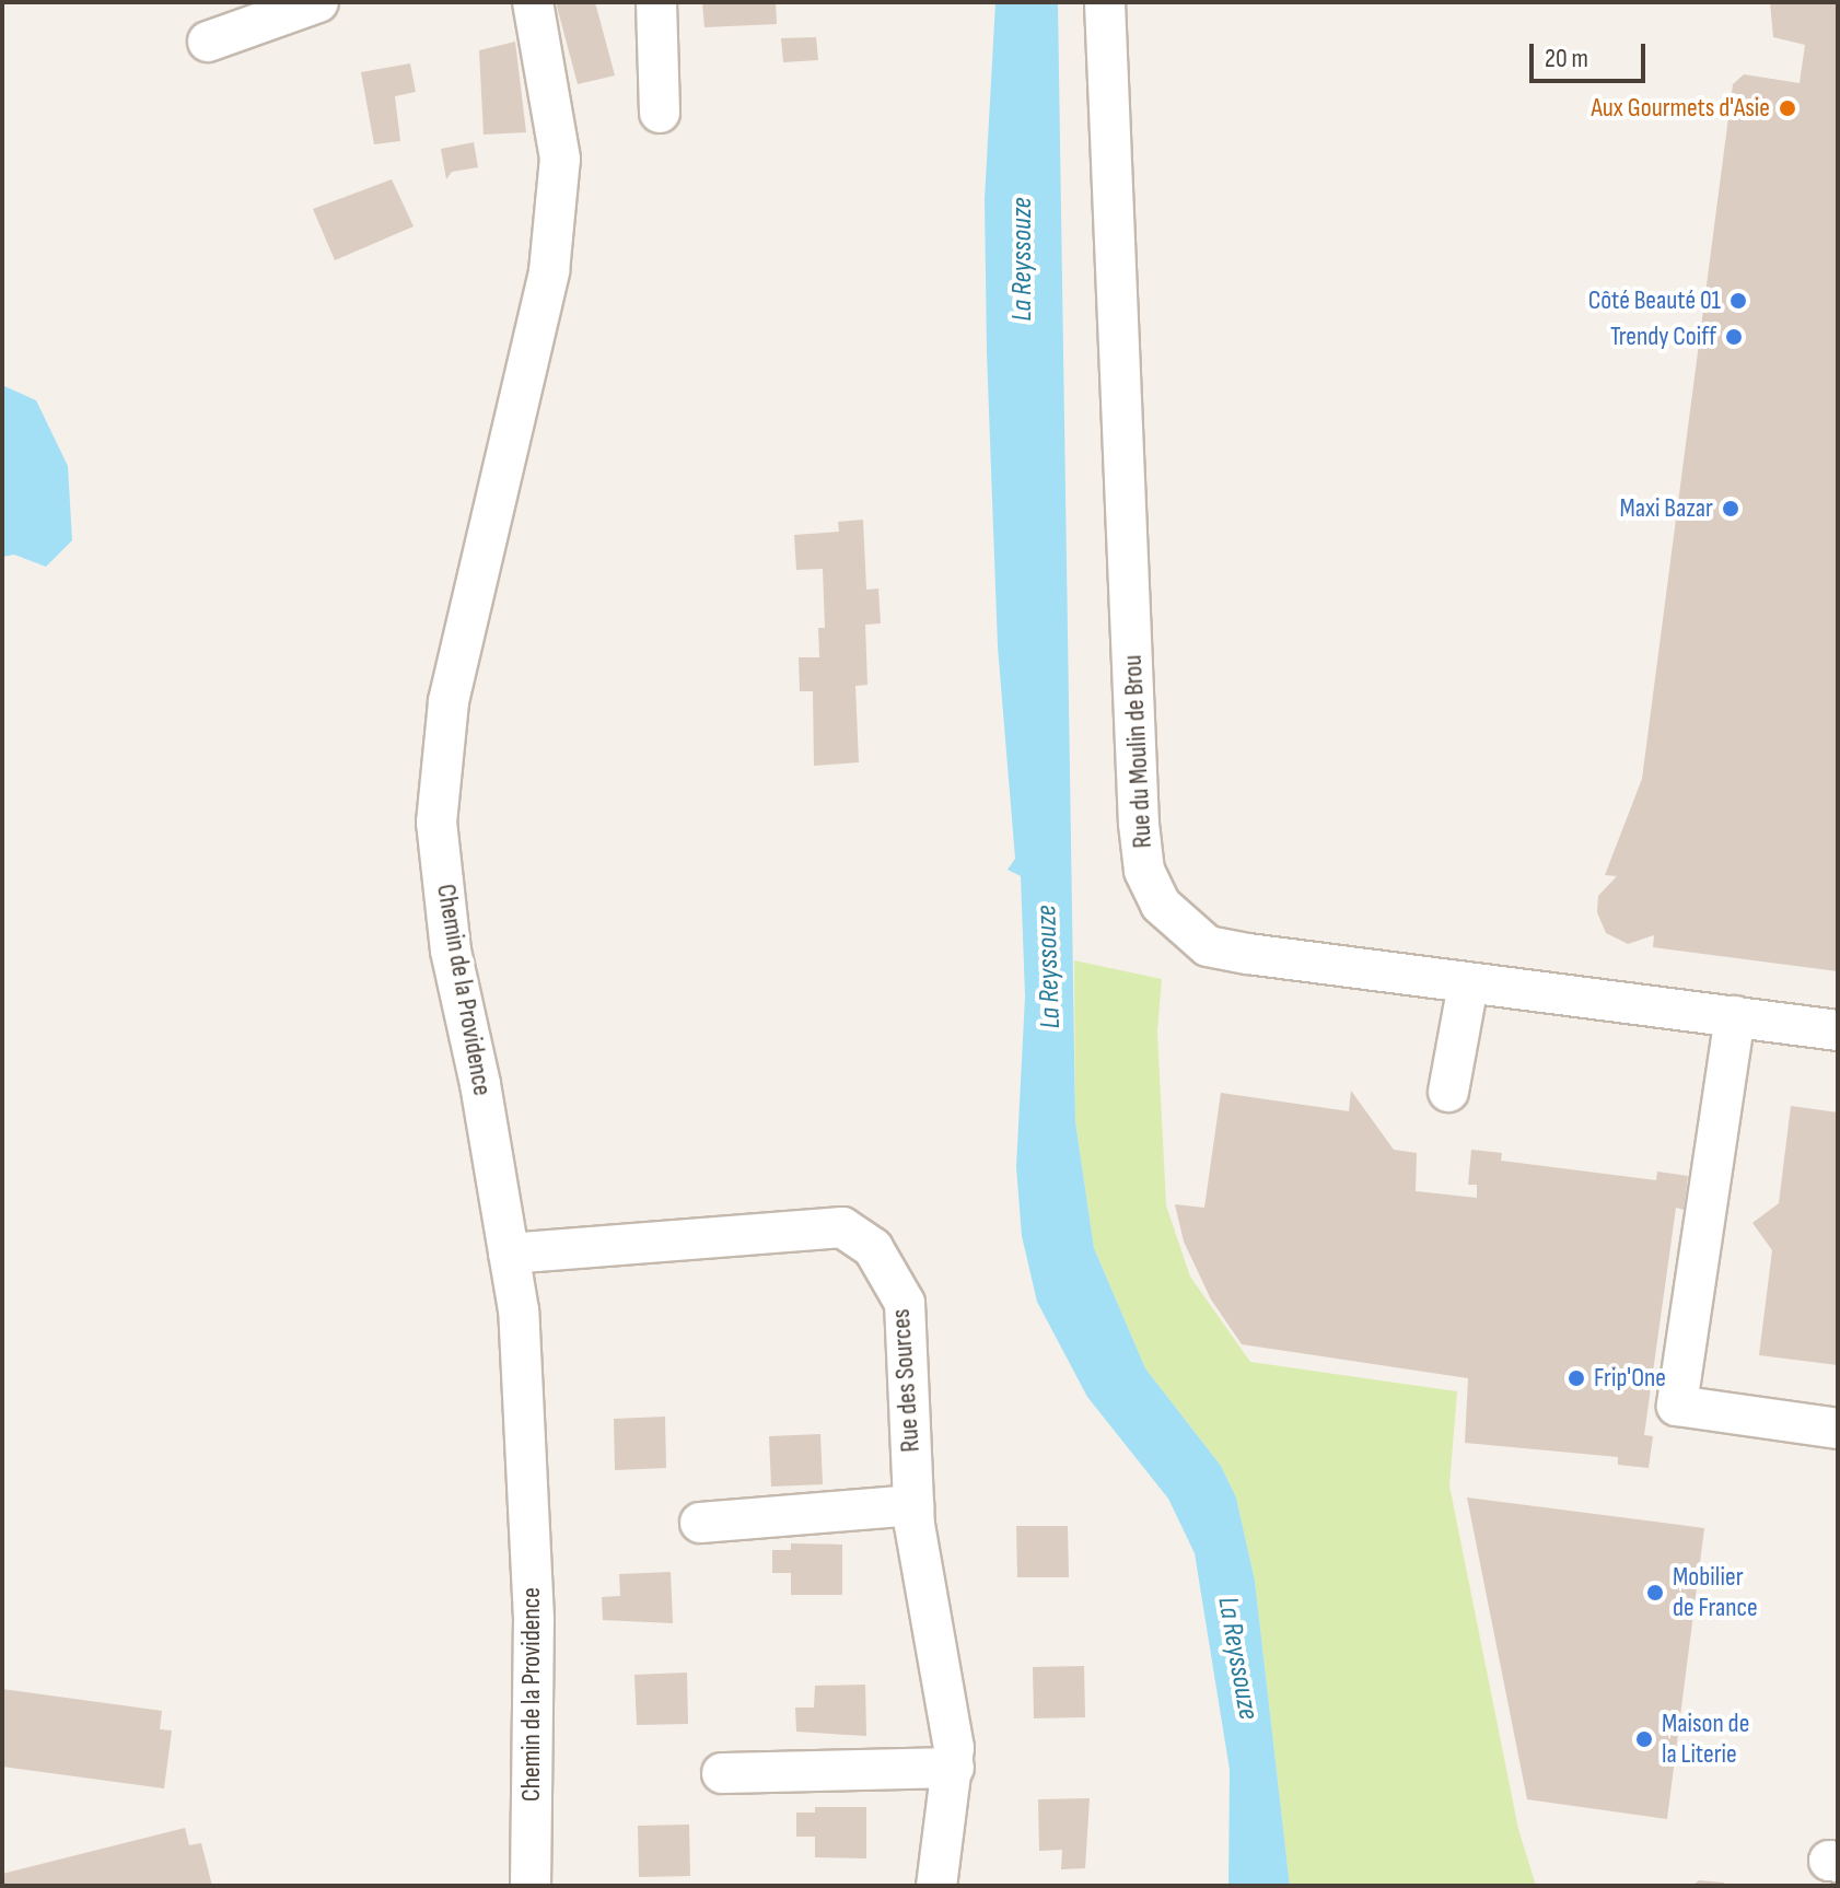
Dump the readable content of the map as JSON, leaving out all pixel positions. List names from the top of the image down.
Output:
{
  "streets": {
    "street": ["Rue du Moulin de Brou", "Chemin de la Providence", "Rue des Sources"]
  },
  "crossings": [
    ["Chemin de la Providence", "Rue des Sources"]
  ],
  "water": ["La Reyssouze"],
  "places": [
    "Aux Gourmets d'Asie",
    "Côté Beauté 01",
    "Trendy Coiff",
    "Maxi Bazar",
    "Frip'One",
    "Mobilier de France",
    "Maison de la Literie"
  ],
  "scale_bar": "20 m"
}
